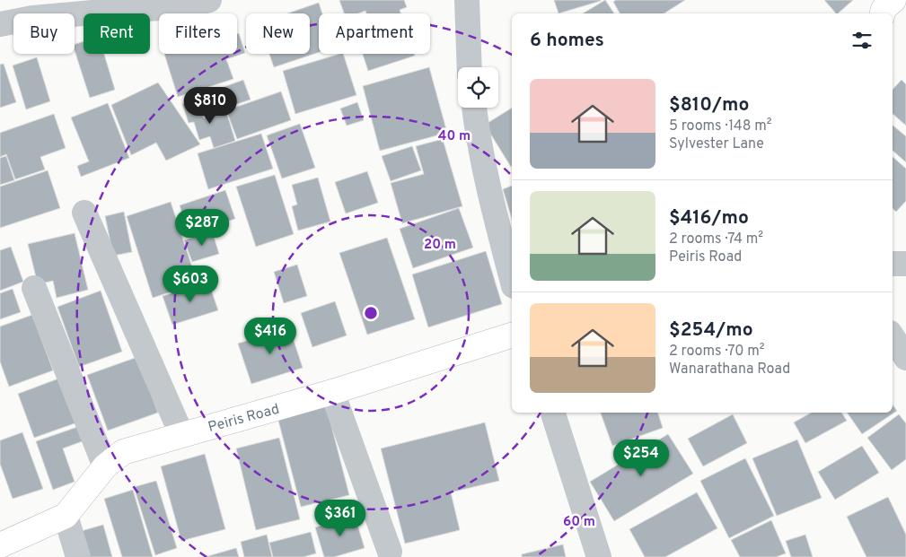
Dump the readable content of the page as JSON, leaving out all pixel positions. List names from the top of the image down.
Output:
{
  "streets": {
    "street": ["Peiris Road"]
  },
  "page": {
    "chip": [
      "Buy",
      "Rent",
      "Filters",
      "New",
      "Apartment"
    ],
    "heading": "6 homes",
    "list": [
      {
        "name": "$810/mo",
        "note": "5 rooms · 148 m² · Sylvester Lane"
      },
      {
        "name": "$416/mo",
        "note": "2 rooms · 74 m² · Peiris Road"
      },
      {
        "name": "$254/mo",
        "note": "2 rooms · 70 m² · Wanarathana Road"
      }
    ],
    "price": [
      "$810",
      "$287",
      "$603",
      "$416",
      "$254",
      "$361"
    ]
  },
  "rings": ["40 m", "20 m", "60 m"]
}
